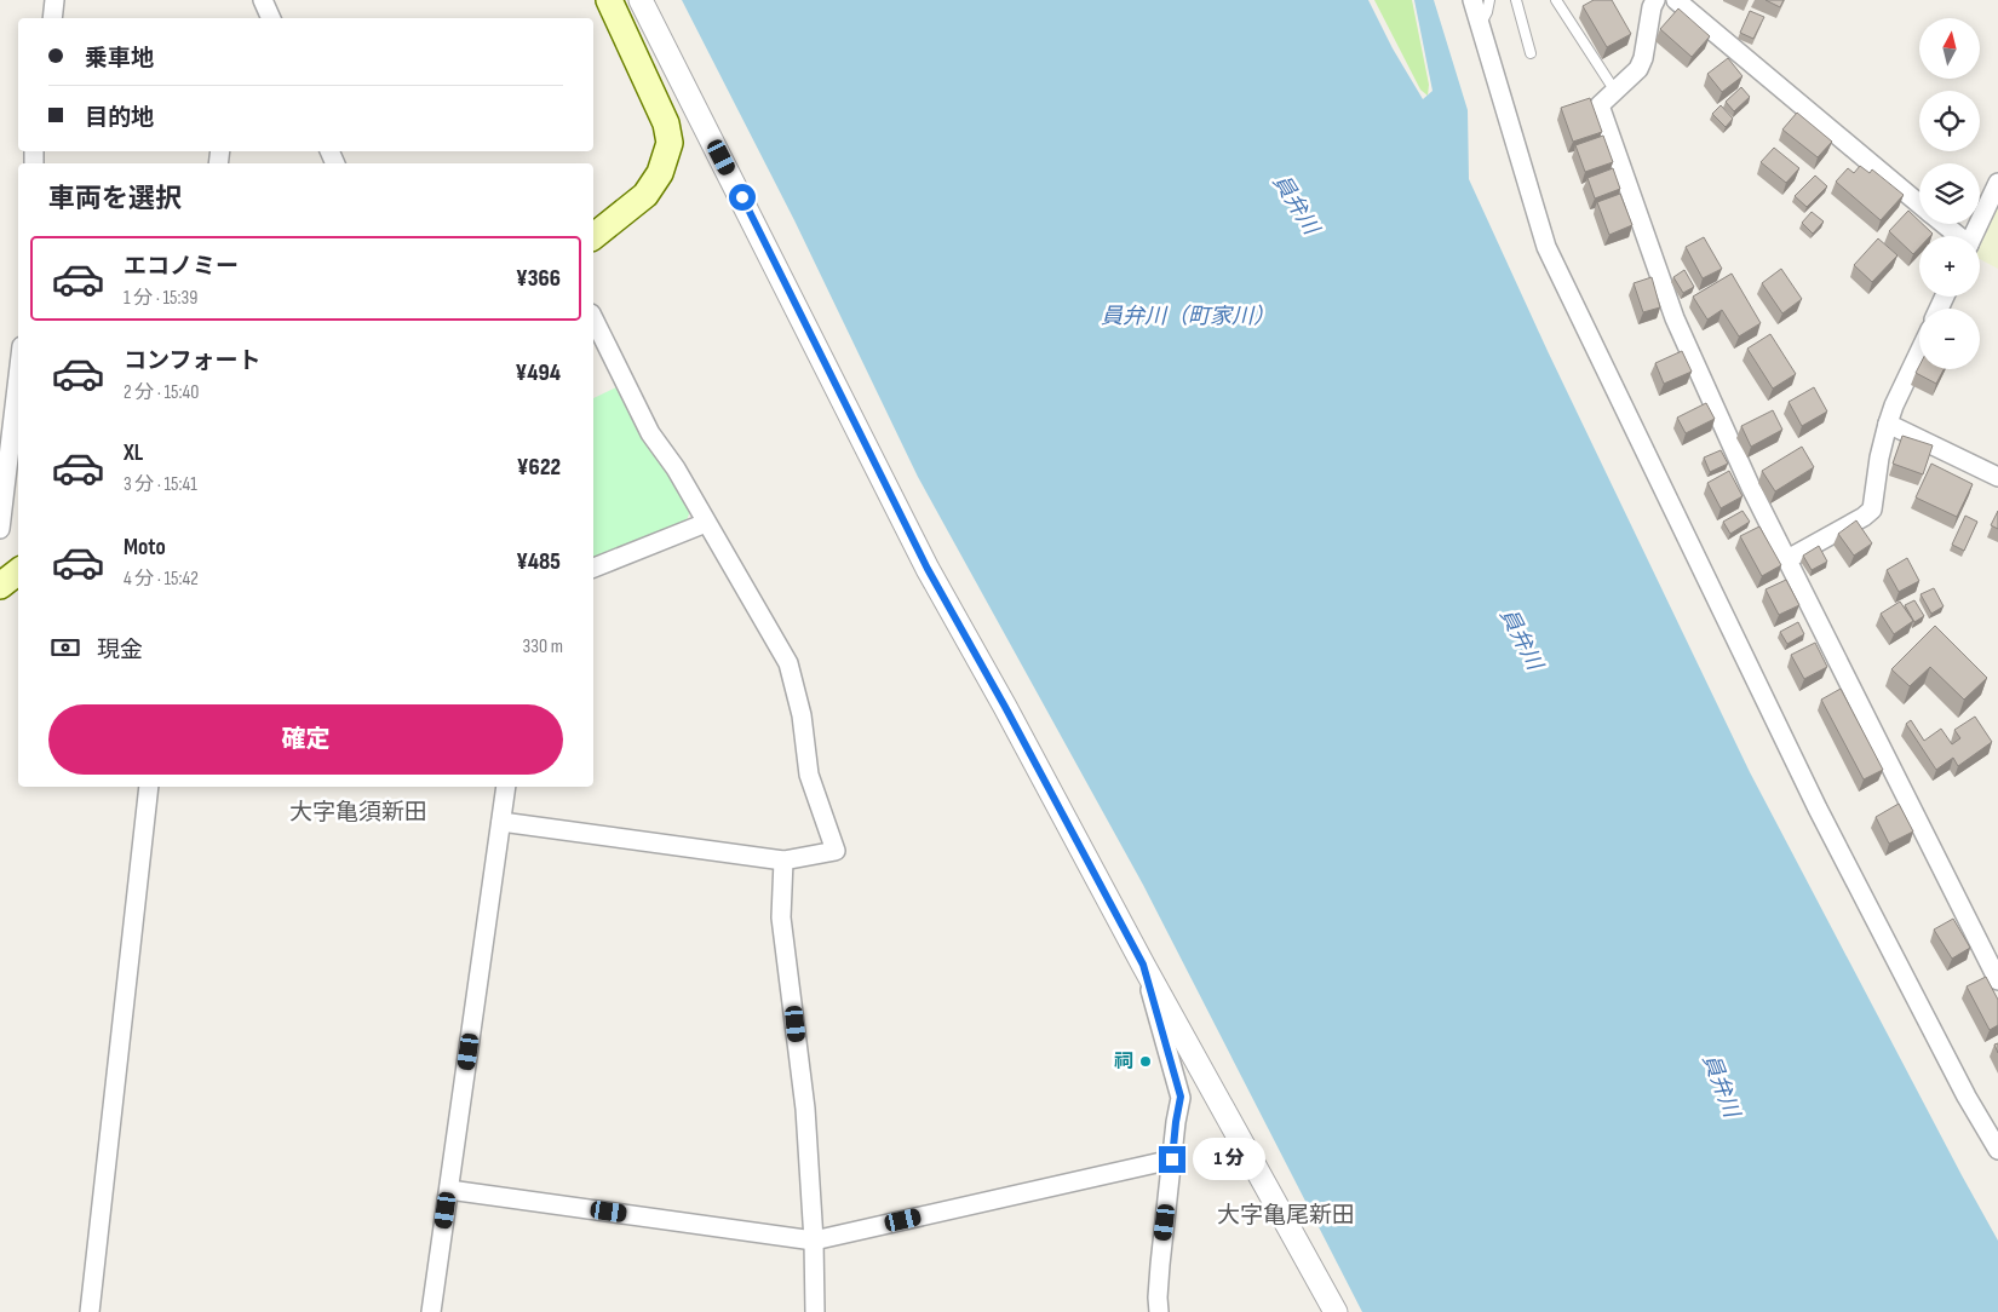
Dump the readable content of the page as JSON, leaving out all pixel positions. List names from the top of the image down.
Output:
{
  "districts": ["大字亀須新田", "大字亀尾新田"],
  "water": ["員弁川", "員弁川（町家川）"],
  "places": ["祠"],
  "north": "top",
  "page": {
    "map_buttons": ["+", "−"],
    "banner": ["乗車地", "目的地"],
    "heading": "車両を選択",
    "list": [
      {
        "name": "エコノミー",
        "note": "1 分 · 15:39",
        "value": "¥366"
      },
      {
        "name": "コンフォート",
        "note": "2 分 · 15:40",
        "value": "¥494"
      },
      {
        "name": "XL",
        "note": "3 分 · 15:41",
        "value": "¥622"
      },
      {
        "name": "Moto",
        "note": "4 分 · 15:42",
        "value": "¥485"
      }
    ],
    "pay": ["現金", "330 m"],
    "buttons": "確定",
    "bubble": "1 分"
  }
}
